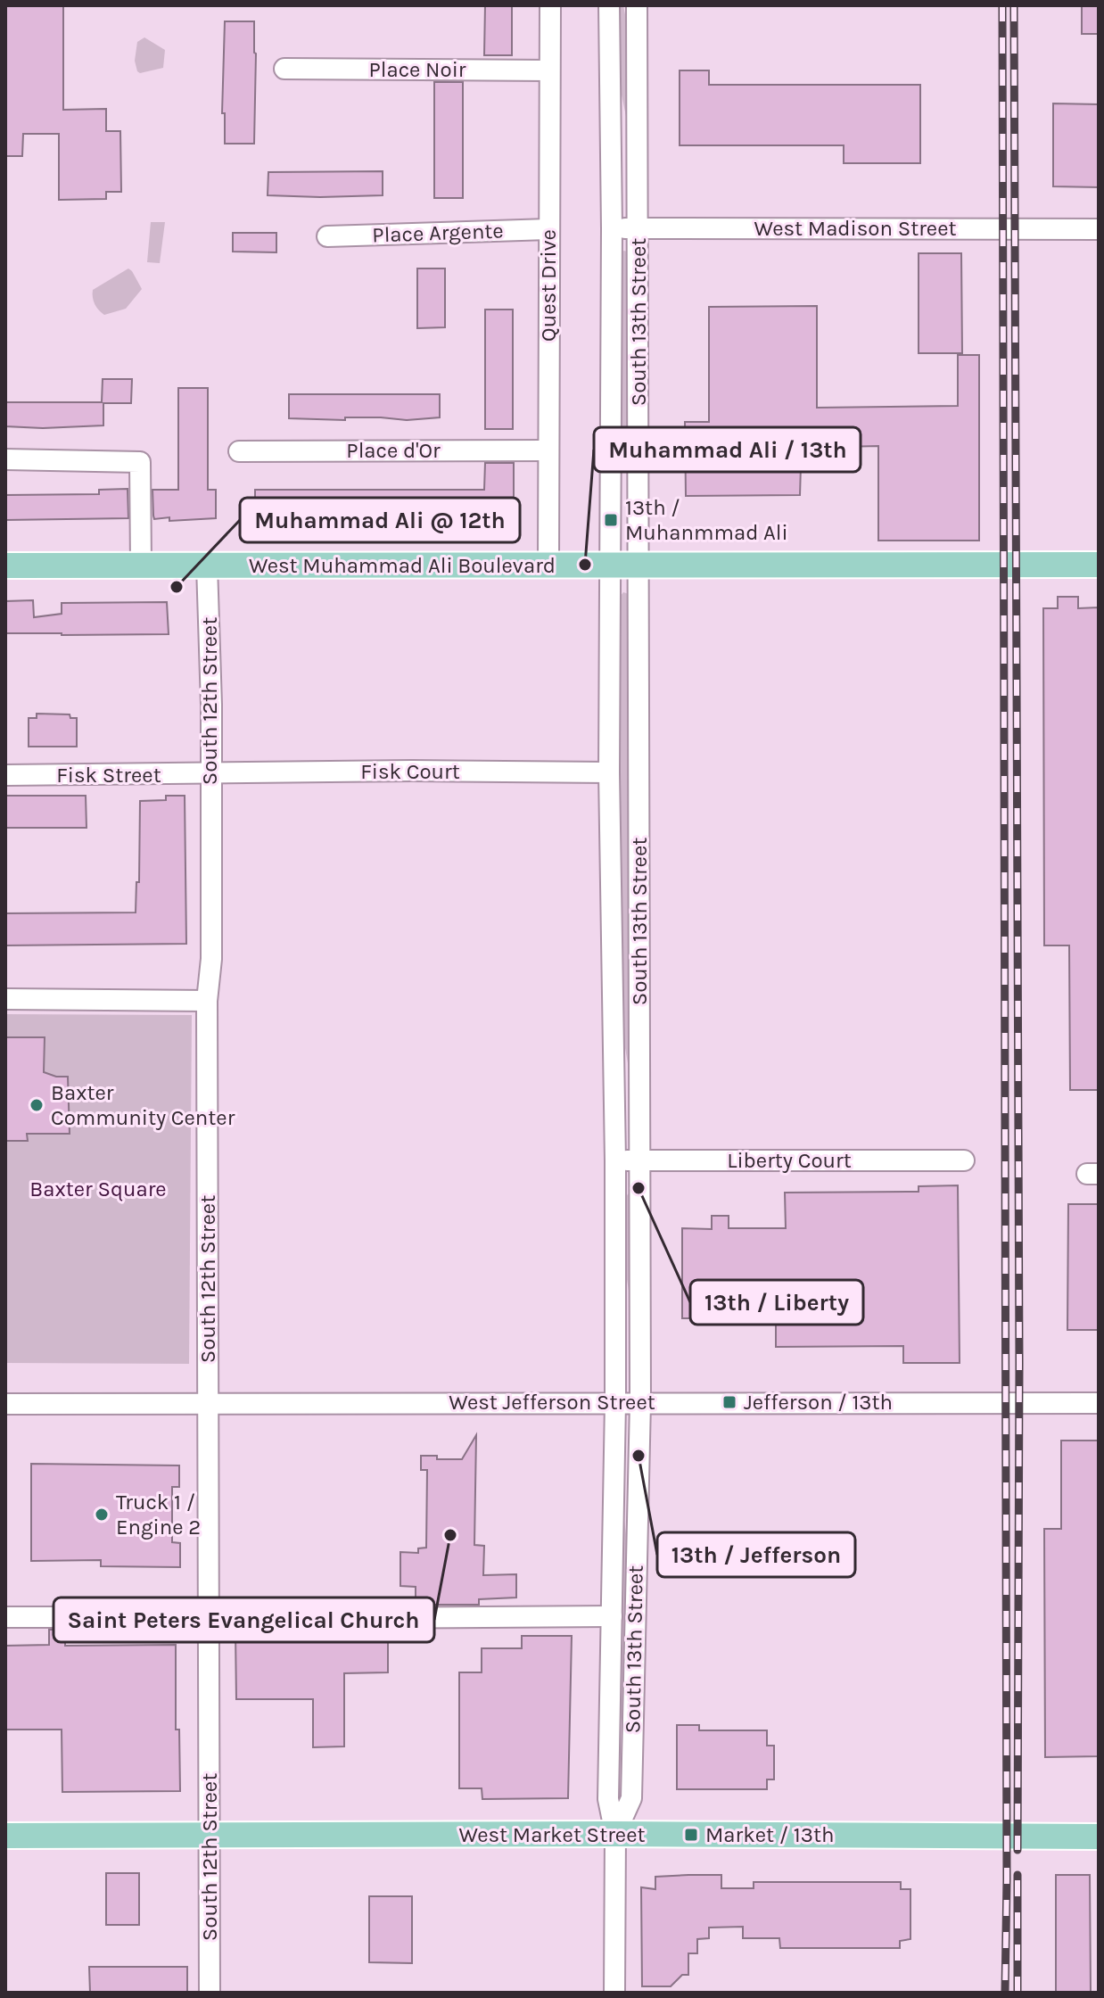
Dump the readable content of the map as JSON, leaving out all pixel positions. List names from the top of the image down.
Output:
{
  "streets": {
    "main road": ["West Muhammad Ali Boulevard", "West Market Street"],
    "street": [
      "Place Noir",
      "West Madison Street",
      "Place Argente",
      "Quest Drive",
      "South 13th Street",
      "Place d'Or",
      "South 12th Street",
      "Fisk Court",
      "Fisk Street",
      "Liberty Court",
      "West Jefferson Street"
    ]
  },
  "crossings": [
    ["Place Noir", "Quest Drive"],
    ["West Madison Street", "South 13th Street"],
    ["Place Argente", "Quest Drive"],
    ["Quest Drive", "Place d'Or"],
    ["Quest Drive", "West Muhammad Ali Boulevard"],
    ["South 13th Street", "West Muhammad Ali Boulevard"],
    ["South 13th Street", "Fisk Court"],
    ["South 13th Street", "Liberty Court"],
    ["South 13th Street", "West Jefferson Street"],
    ["South 13th Street", "West Market Street"],
    ["West Muhammad Ali Boulevard", "South 12th Street"],
    ["South 12th Street", "Fisk Court"],
    ["South 12th Street", "Fisk Street"],
    ["South 12th Street", "West Jefferson Street"],
    ["South 12th Street", "West Market Street"],
    ["Fisk Court", "Fisk Street"]
  ],
  "parks": ["Baxter Square"],
  "places": {
    "transit": ["13th / Muhanmmad Ali", "Jefferson / 13th", "Market / 13th"],
    "other": [
      "Muhammad Ali / 13th",
      "Muhammad Ali @ 12th",
      "Baxter Community Center",
      "13th / Liberty",
      "13th / Jefferson",
      "Truck 1 / Engine 2",
      "Saint Peters Evangelical Church"
    ]
  }
}
